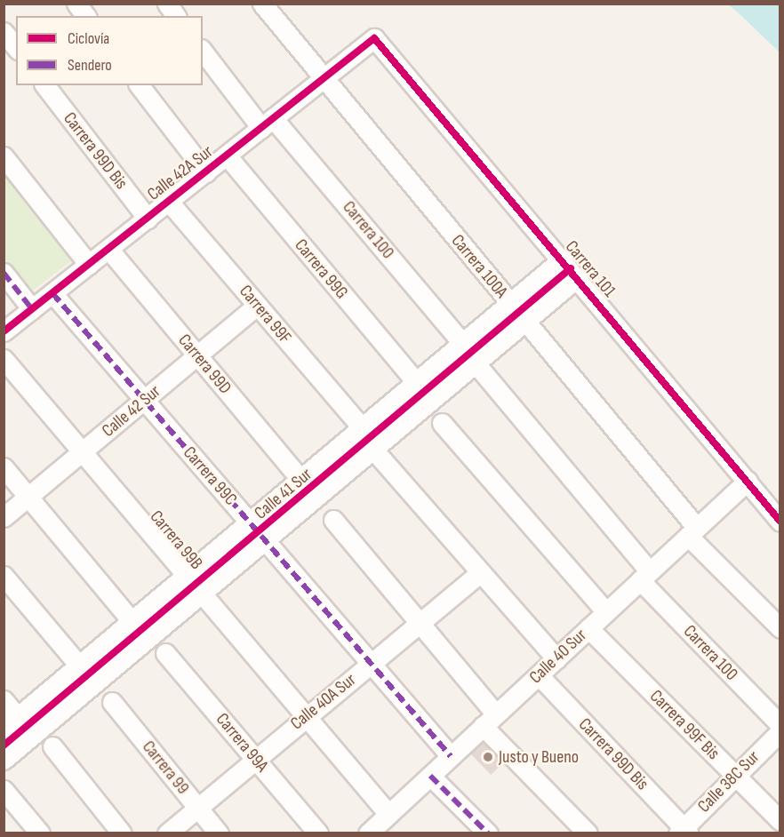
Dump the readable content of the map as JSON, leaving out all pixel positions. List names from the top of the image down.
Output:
{
  "streets": {
    "street": [
      "Carrera 99D Bis",
      "Calle 42A Sur",
      "Carrera 100",
      "Carrera 100A",
      "Carrera 99G",
      "Carrera 101",
      "Carrera 99F",
      "Carrera 99D",
      "Calle 42 Sur",
      "Carrera 99C",
      "Calle 41 Sur",
      "Carrera 99B",
      "Calle 40 Sur",
      "Calle 40A Sur",
      "Carrera 99F Bis",
      "Carrera 99A",
      "Carrera 99",
      "Calle 38C Sur"
    ]
  },
  "crossings": [
    ["Carrera 99D Bis", "Calle 42A Sur"],
    ["Carrera 99D Bis", "Calle 40 Sur"],
    ["Carrera 99D Bis", "Calle 38C Sur"],
    ["Calle 42A Sur", "Carrera 100"],
    ["Calle 42A Sur", "Carrera 100A"],
    ["Calle 42A Sur", "Carrera 99G"],
    ["Calle 42A Sur", "Carrera 101"],
    ["Calle 42A Sur", "Carrera 99F"],
    ["Calle 42A Sur", "Carrera 99D"],
    ["Calle 42A Sur", "Carrera 99C"],
    ["Carrera 100", "Calle 41 Sur"],
    ["Carrera 100", "Calle 40 Sur"],
    ["Carrera 100A", "Calle 41 Sur"],
    ["Carrera 100A", "Calle 40 Sur"],
    ["Carrera 99G", "Calle 41 Sur"],
    ["Carrera 101", "Calle 41 Sur"],
    ["Carrera 101", "Calle 40 Sur"],
    ["Carrera 99F", "Calle 42 Sur"],
    ["Carrera 99F", "Calle 41 Sur"],
    ["Carrera 99D", "Calle 42 Sur"],
    ["Carrera 99D", "Calle 41 Sur"],
    ["Calle 42 Sur", "Carrera 99C"],
    ["Calle 42 Sur", "Carrera 99B"],
    ["Carrera 99C", "Calle 41 Sur"],
    ["Carrera 99C", "Calle 40 Sur"],
    ["Carrera 99C", "Calle 40A Sur"],
    ["Calle 41 Sur", "Carrera 99B"],
    ["Carrera 99B", "Calle 40 Sur"],
    ["Carrera 99B", "Calle 40A Sur"],
    ["Calle 40 Sur", "Carrera 99F Bis"],
    ["Calle 40A Sur", "Carrera 99A"],
    ["Calle 40A Sur", "Carrera 99"],
    ["Carrera 99F Bis", "Calle 38C Sur"]
  ],
  "places": ["Justo y Bueno"],
  "legend": ["Ciclovía", "Sendero"]
}
